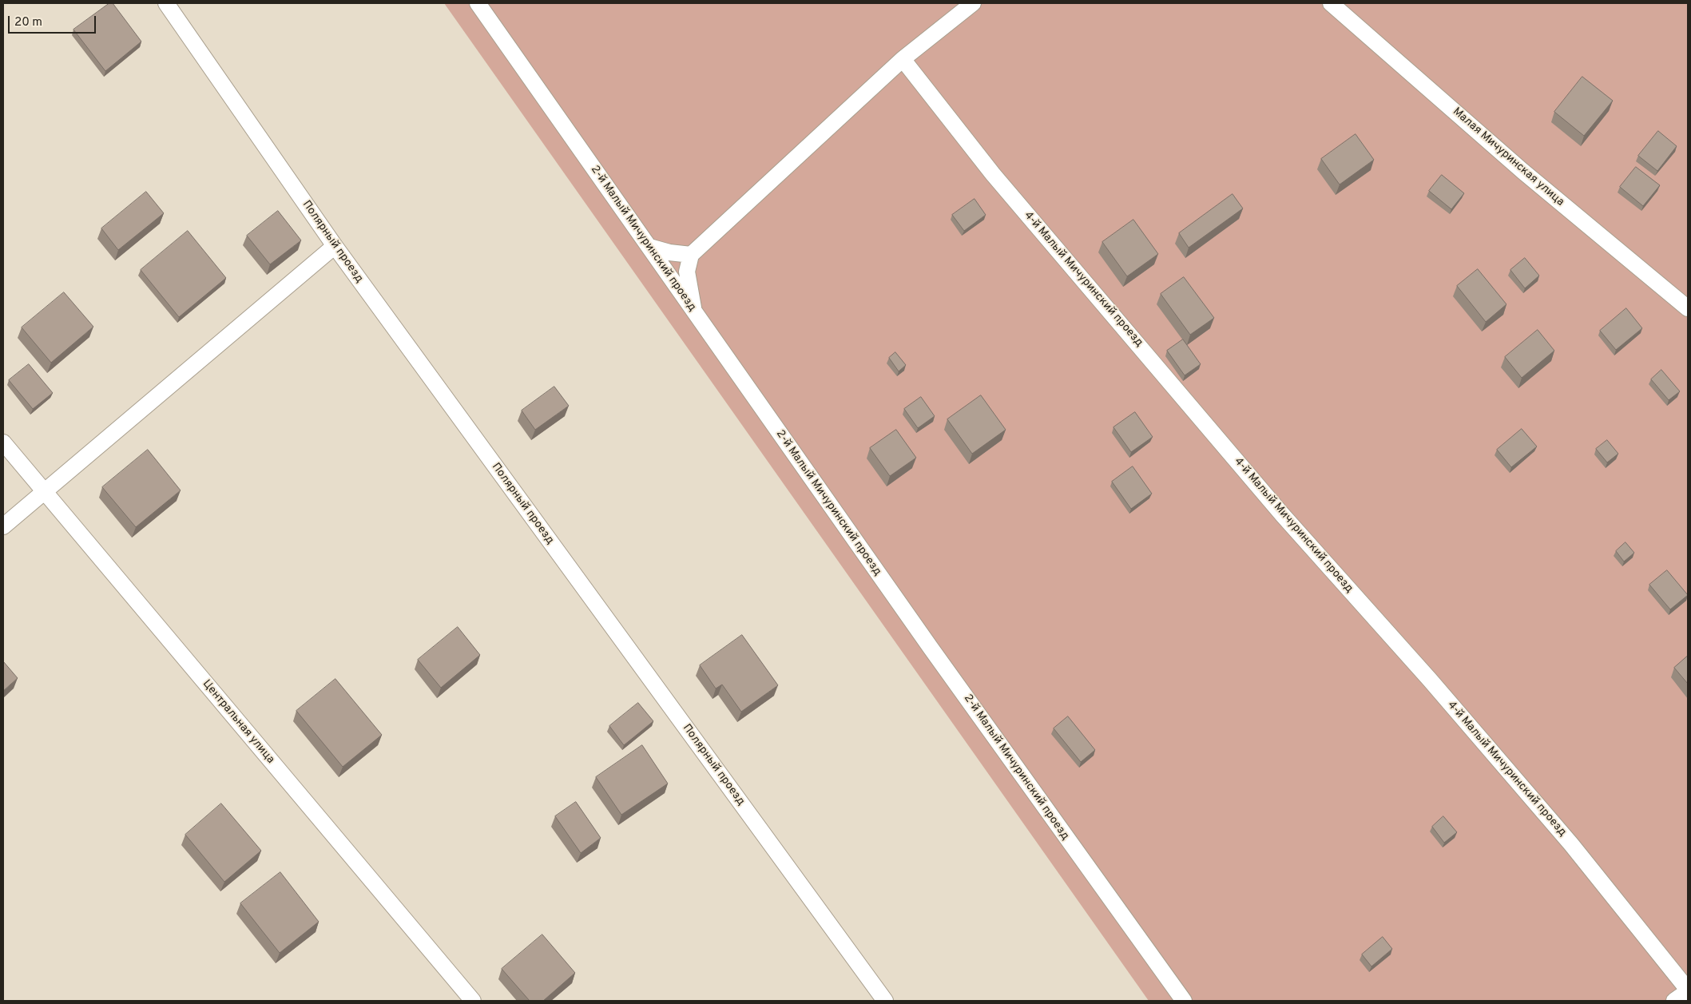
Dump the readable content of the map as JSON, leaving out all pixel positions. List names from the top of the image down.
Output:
{
  "streets": {
    "lane": [
      "Малая Мичуринская улица",
      "2-й Малый Мичуринский проезд",
      "Полярный проезд",
      "4-й Малый Мичуринский проезд",
      "Центральная улица"
    ]
  },
  "scale_bar": "20 m"
}
